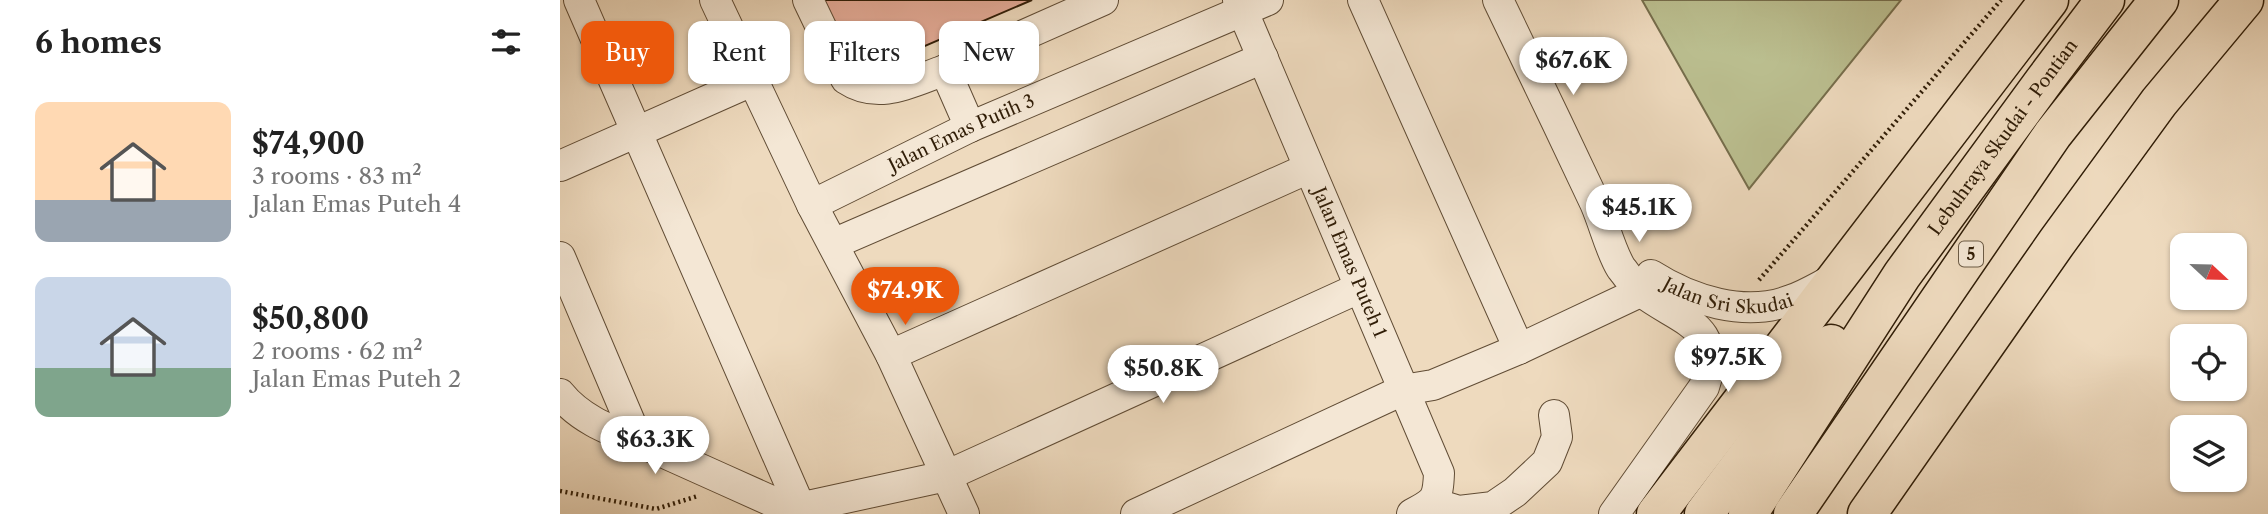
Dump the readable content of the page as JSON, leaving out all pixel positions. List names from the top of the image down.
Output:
{
  "streets": {
    "highway": ["Lebuhraya Skudai - Pontian", "5"],
    "street": ["Jalan Emas Putih 3", "Jalan Emas Puteh 1", "Jalan Sri Skudai"]
  },
  "crossings": [
    ["Jalan Emas Putih 3", "Jalan Emas Puteh 1"]
  ],
  "north": "right",
  "page": {
    "heading": "6 homes",
    "chip": [
      "Buy",
      "Rent",
      "Filters",
      "New"
    ],
    "price": [
      "$67.6K",
      "$45.1K",
      "$74.9K",
      "$97.5K",
      "$50.8K",
      "$63.3K"
    ],
    "list": [
      {
        "name": "$74,900",
        "note": "3 rooms · 83 m² · Jalan Emas Puteh 4"
      },
      {
        "name": "$50,800",
        "note": "2 rooms · 62 m² · Jalan Emas Puteh 2"
      }
    ]
  }
}
